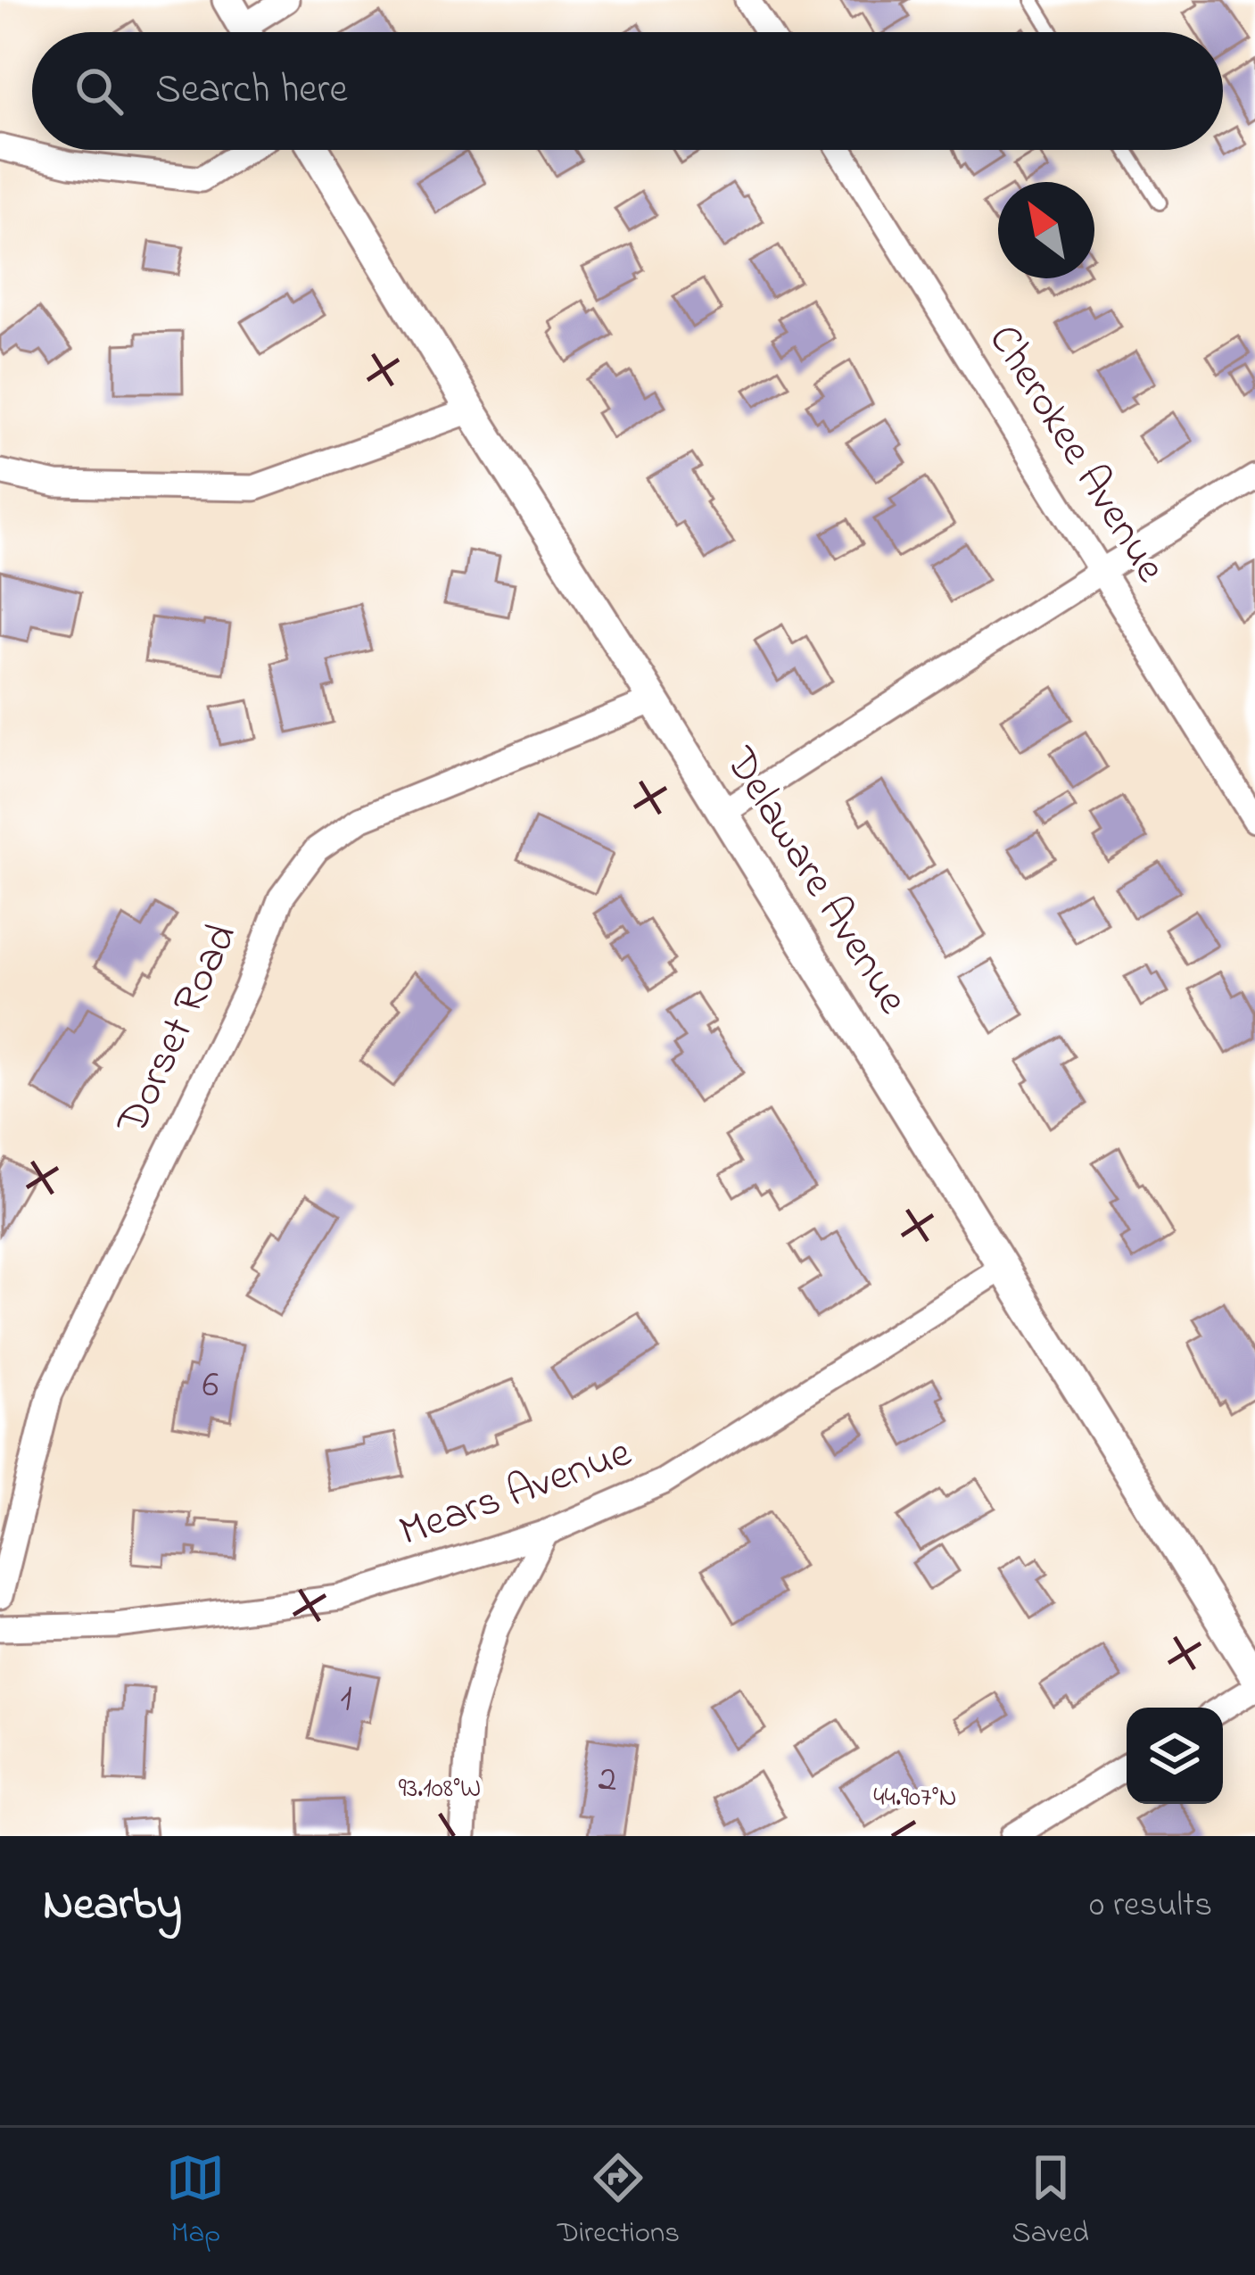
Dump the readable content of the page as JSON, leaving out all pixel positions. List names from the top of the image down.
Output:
{
  "streets": {
    "street": [
      "Cherokee Avenue",
      "Delaware Avenue",
      "Dorset Road",
      "Mears Avenue"
    ]
  },
  "crossings": [
    ["Delaware Avenue", "Dorset Road"],
    ["Delaware Avenue", "Mears Avenue"]
  ],
  "house_numbers": ["6", "1", "2"],
  "north": "top left",
  "page": {
    "search": "Search here",
    "heading": ["Nearby", "0 results"],
    "nav": ["Map", "Directions", "Saved"]
  },
  "coordinates": ["93.108°W", "44.907°N"]
}
